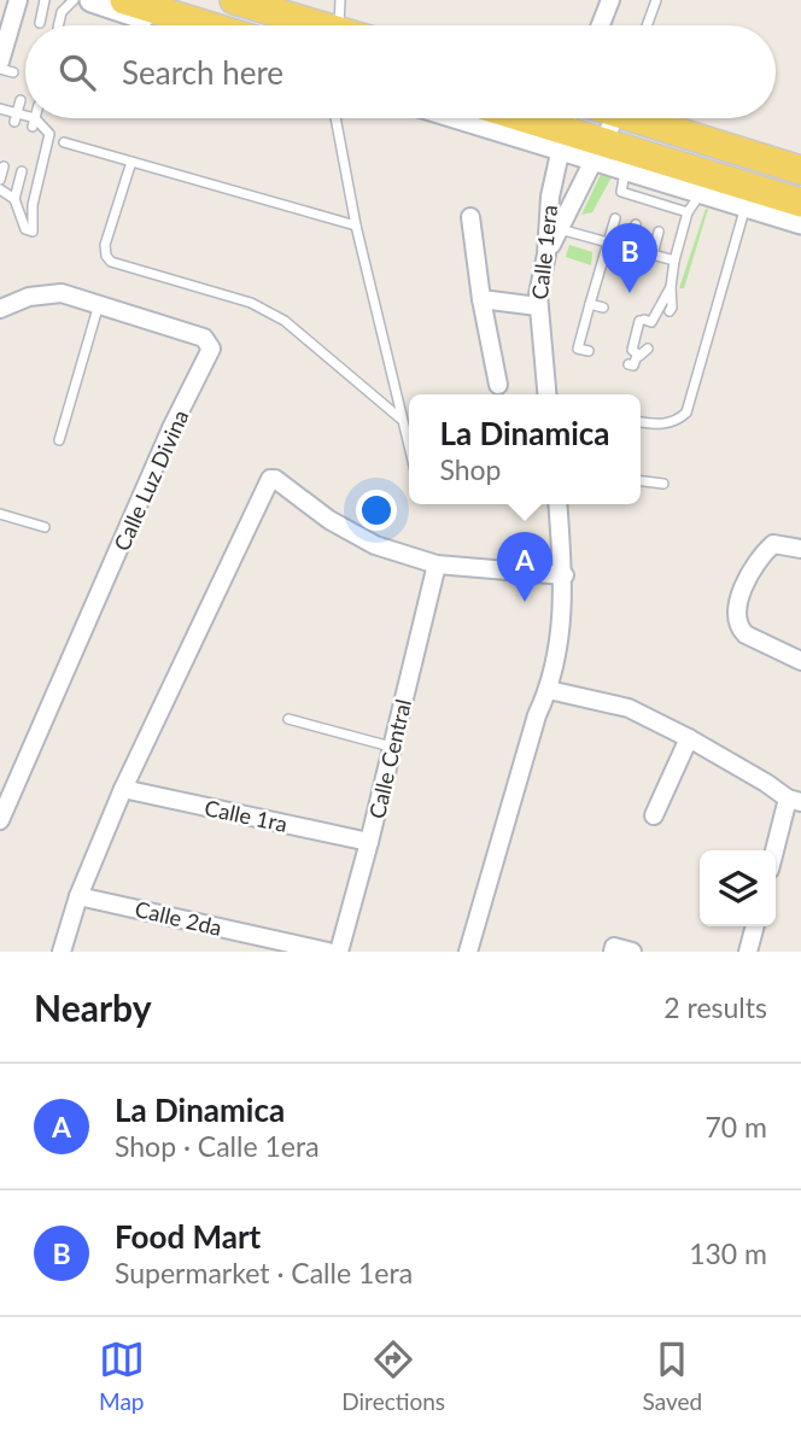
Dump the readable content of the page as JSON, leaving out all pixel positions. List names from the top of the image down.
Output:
{
  "streets": {
    "street": [
      "Calle 1era",
      "Calle Luz Divina",
      "Calle Central",
      "Calle 1ra",
      "Calle 2da"
    ]
  },
  "crossings": [
    ["Calle Central", "Calle 1ra"]
  ],
  "page": {
    "search": "Search here",
    "pins": ["B", "A"],
    "popup": ["La Dinamica", "Shop"],
    "heading": ["Nearby", "2 results"],
    "list": [
      {
        "mark": "A",
        "name": "La Dinamica",
        "note": "Shop · Calle 1era",
        "value": "70 m"
      },
      {
        "mark": "B",
        "name": "Food Mart",
        "note": "Supermarket · Calle 1era",
        "value": "130 m"
      }
    ],
    "nav": ["Map", "Directions", "Saved"]
  }
}
